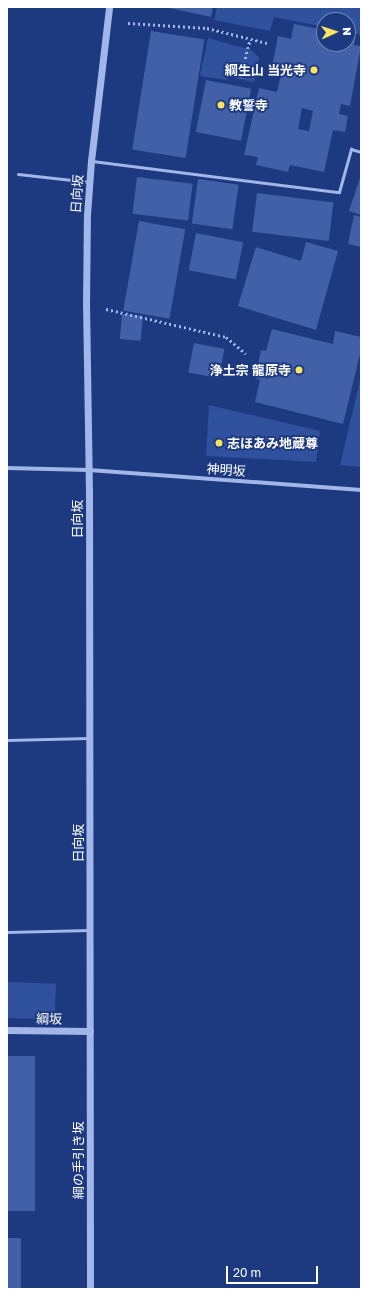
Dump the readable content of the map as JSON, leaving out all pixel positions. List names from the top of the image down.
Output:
{
  "streets": {
    "street": [
      "日向坂",
      "神明坂",
      "綱坂",
      "綱の手引き坂"
    ]
  },
  "crossings": [
    ["日向坂", "神明坂"],
    ["日向坂", "綱坂"],
    ["日向坂", "綱の手引き坂"],
    ["綱坂", "綱の手引き坂"]
  ],
  "places": [
    "綱生山 当光寺",
    "教誓寺",
    "浄土宗 龍原寺",
    "志ほあみ地蔵尊"
  ],
  "scale_bar": "20 m",
  "north": "right"
}
